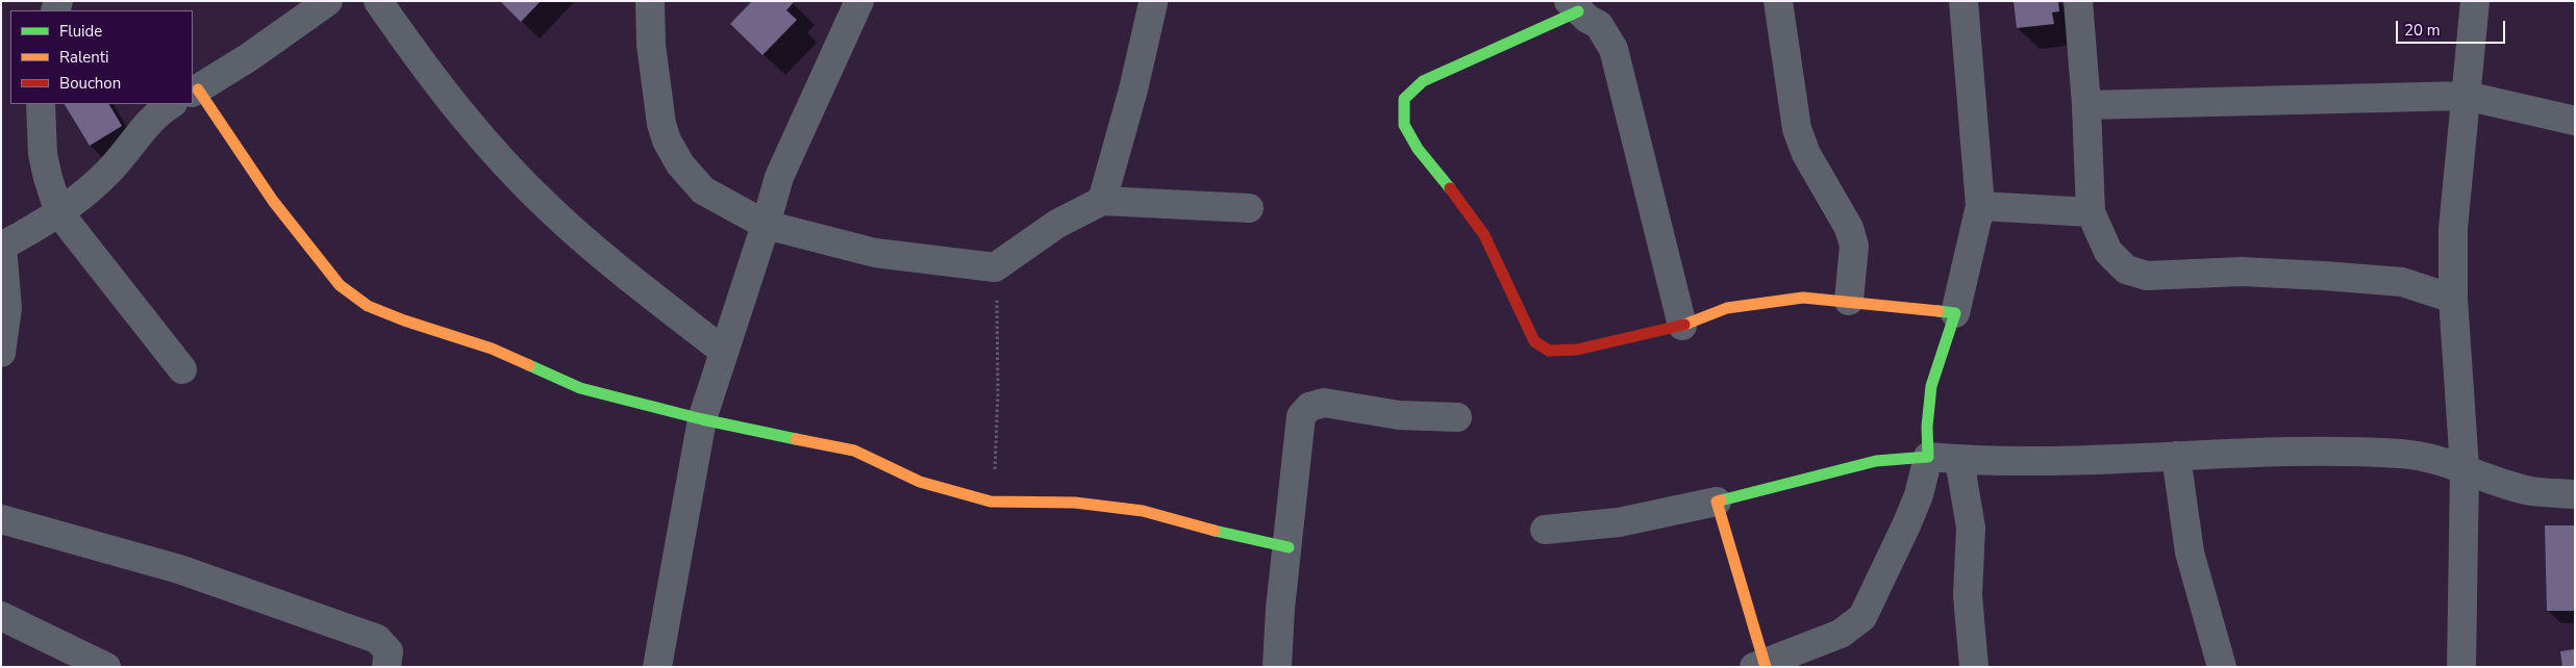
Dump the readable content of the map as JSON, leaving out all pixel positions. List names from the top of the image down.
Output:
{
  "legend": ["Fluide", "Ralenti", "Bouchon"],
  "scale_bar": "20 m"
}
